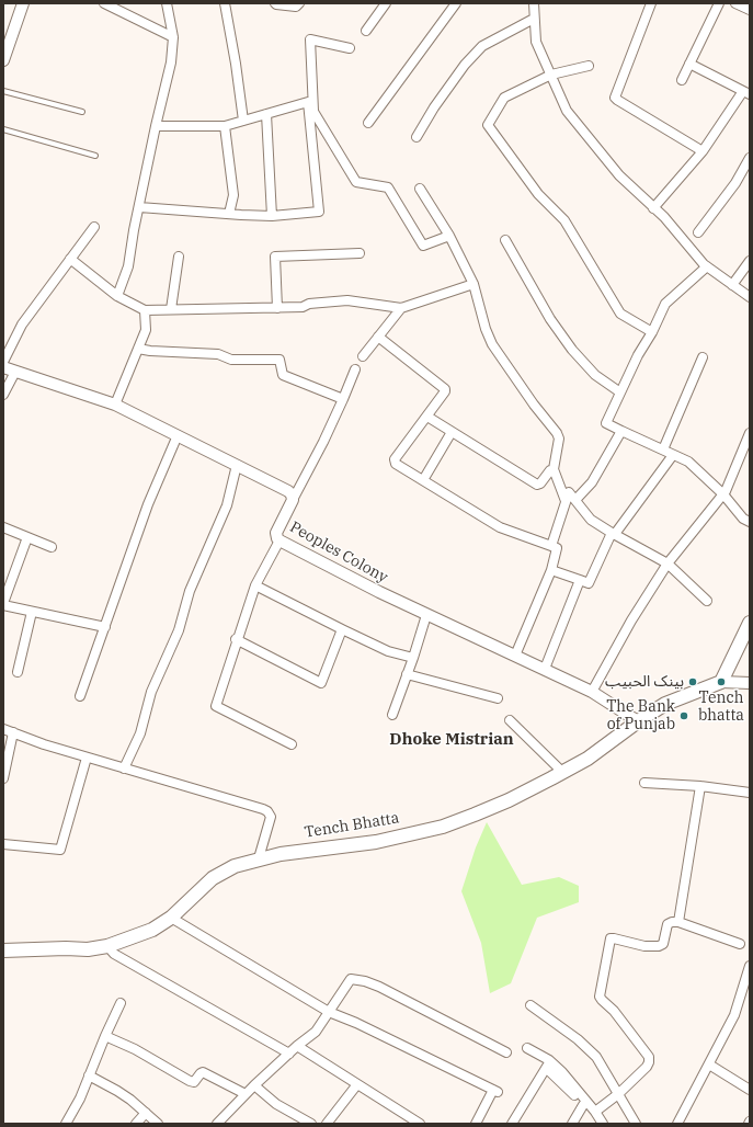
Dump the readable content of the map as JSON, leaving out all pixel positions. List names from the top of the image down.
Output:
{
  "streets": {
    "main road": ["Tench Bhatta"],
    "street": ["Peoples Colony"]
  },
  "crossings": [
    ["Peoples Colony", "Tench Bhatta"]
  ],
  "districts": ["Dhoke Mistrian"],
  "places": ["بينک الحبيب", "Tench bhatta", "The Bank of Punjab"]
}
